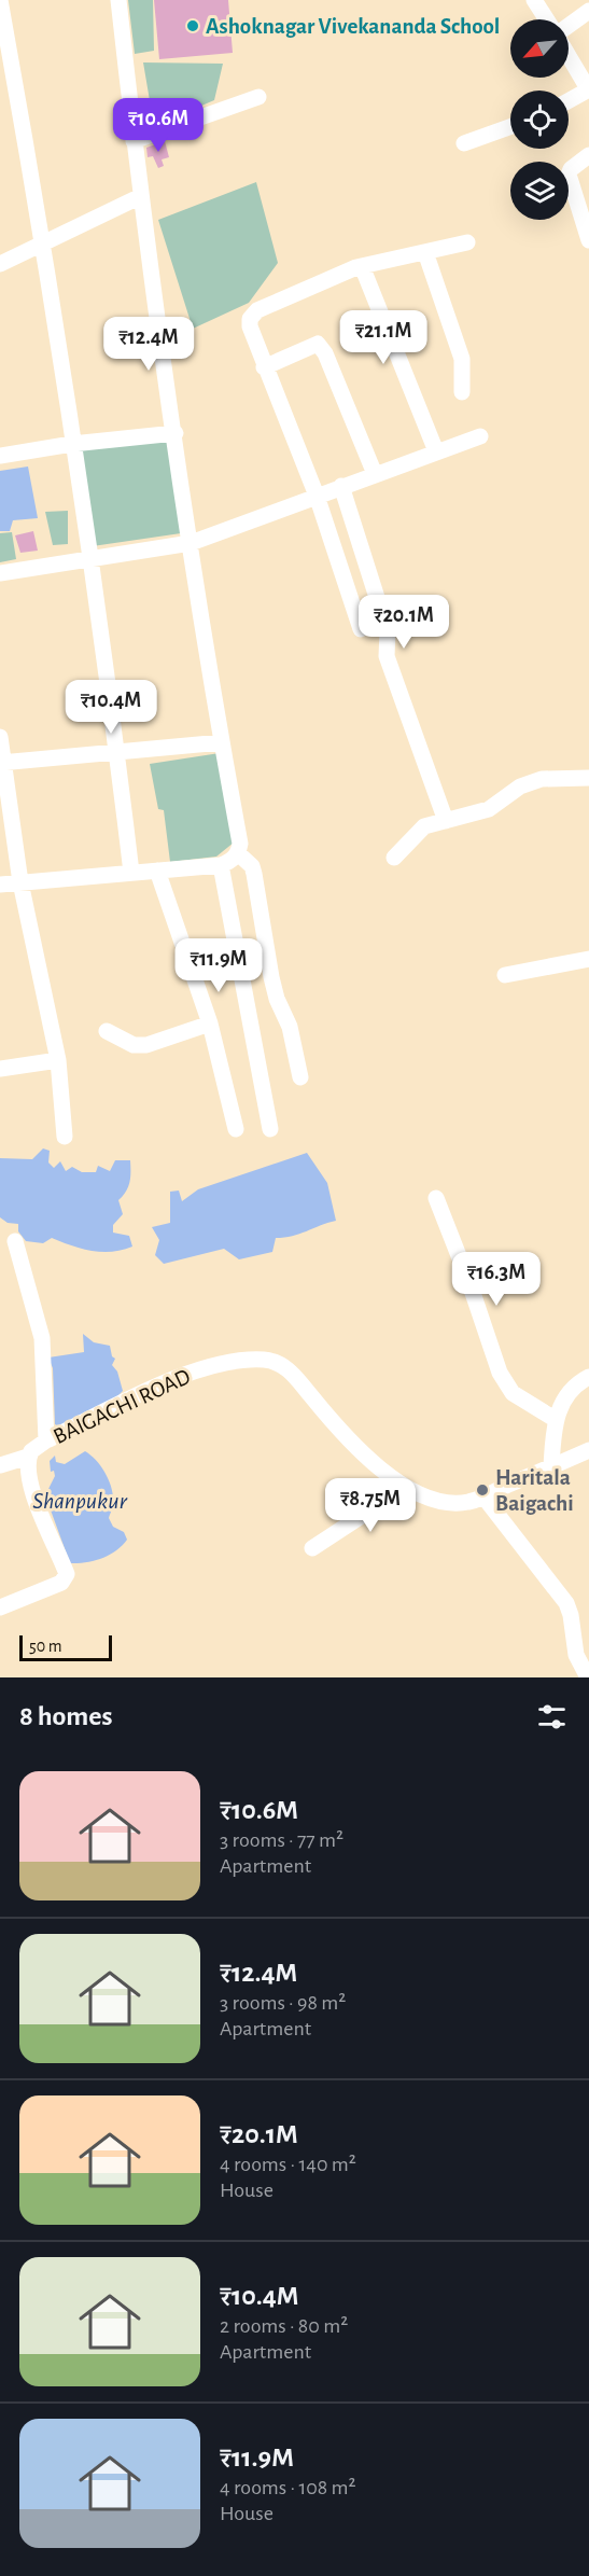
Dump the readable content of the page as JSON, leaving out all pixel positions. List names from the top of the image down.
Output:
{
  "streets": {
    "street": ["BAIGACHI ROAD"]
  },
  "water": ["Shanpukur"],
  "places": ["Ashoknagar Vivekananda School", "Haritala Baigachi"],
  "scale_bar": "50 m",
  "north": "bottom left",
  "page": {
    "price": [
      "₹10.6M",
      "₹21.1M",
      "₹12.4M",
      "₹20.1M",
      "₹10.4M",
      "₹11.9M",
      "₹16.3M",
      "₹8.75M"
    ],
    "scale": "50 m",
    "heading": "8 homes",
    "list": [
      {
        "name": "₹10.6M",
        "note": "3 rooms · 77 m² · Apartment"
      },
      {
        "name": "₹12.4M",
        "note": "3 rooms · 98 m² · Apartment"
      },
      {
        "name": "₹20.1M",
        "note": "4 rooms · 140 m² · House"
      },
      {
        "name": "₹10.4M",
        "note": "2 rooms · 80 m² · Apartment"
      },
      {
        "name": "₹11.9M",
        "note": "4 rooms · 108 m² · House"
      }
    ]
  }
}
